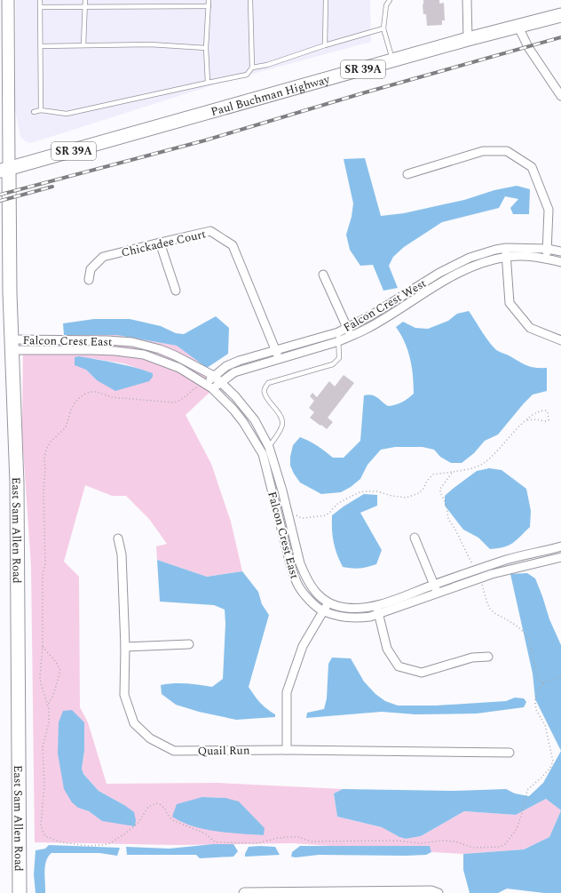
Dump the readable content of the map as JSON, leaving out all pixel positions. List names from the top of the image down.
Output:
{
  "streets": {
    "main road": ["SR 39A", "Paul Buchman Highway", "East Sam Allen Road"],
    "street": [
      "Chickadee Court",
      "Falcon Crest West",
      "Falcon Crest East",
      "Quail Run"
    ]
  },
  "crossings": [
    ["Paul Buchman Highway", "East Sam Allen Road"],
    ["Chickadee Court", "Falcon Crest West"],
    ["Falcon Crest West", "Falcon Crest East"],
    ["Falcon Crest East", "East Sam Allen Road"]
  ]
}
